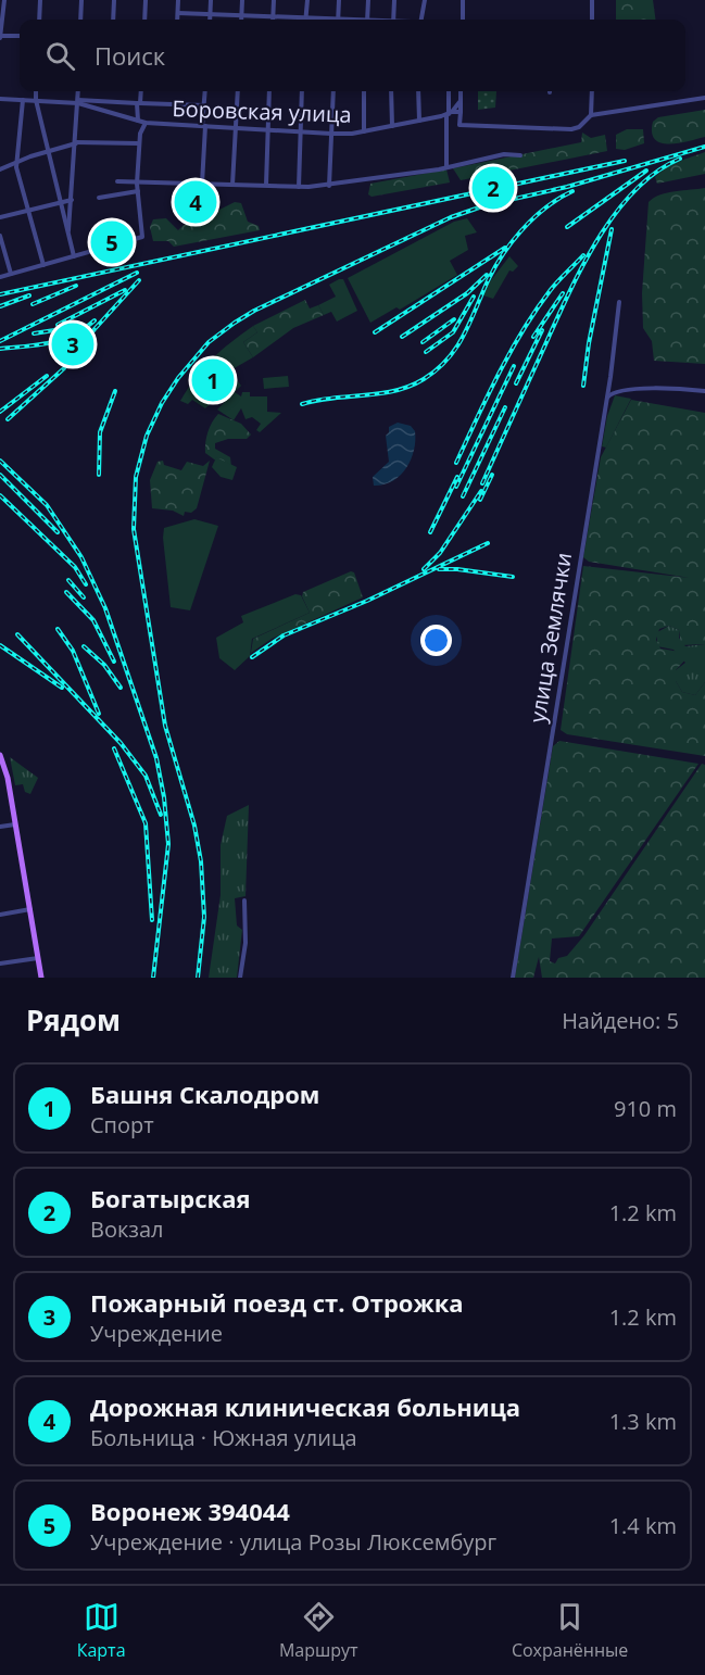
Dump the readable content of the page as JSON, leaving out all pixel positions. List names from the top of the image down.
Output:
{
  "streets": {
    "street": ["Боровская улица", "улица Землячки"]
  },
  "page": {
    "search": "Поиск",
    "pins": [
      "2",
      "4",
      "5",
      "3",
      "1"
    ],
    "heading": ["Рядом", "Найдено: 5"],
    "list": [
      {
        "mark": "1",
        "name": "Башня Скалодром",
        "note": "Спорт",
        "value": "910 m"
      },
      {
        "mark": "2",
        "name": "Богатырская",
        "note": "Вокзал",
        "value": "1.2 km"
      },
      {
        "mark": "3",
        "name": "Пожарный поезд ст. Отрожка",
        "note": "Учреждение",
        "value": "1.2 km"
      },
      {
        "mark": "4",
        "name": "Дорожная клиническая больница",
        "note": "Больница · Южная улица",
        "value": "1.3 km"
      },
      {
        "mark": "5",
        "name": "Воронеж 394044",
        "note": "Учреждение · улица Розы Люксембург",
        "value": "1.4 km"
      }
    ],
    "nav": ["Карта", "Маршрут", "Сохранённые"]
  }
}
